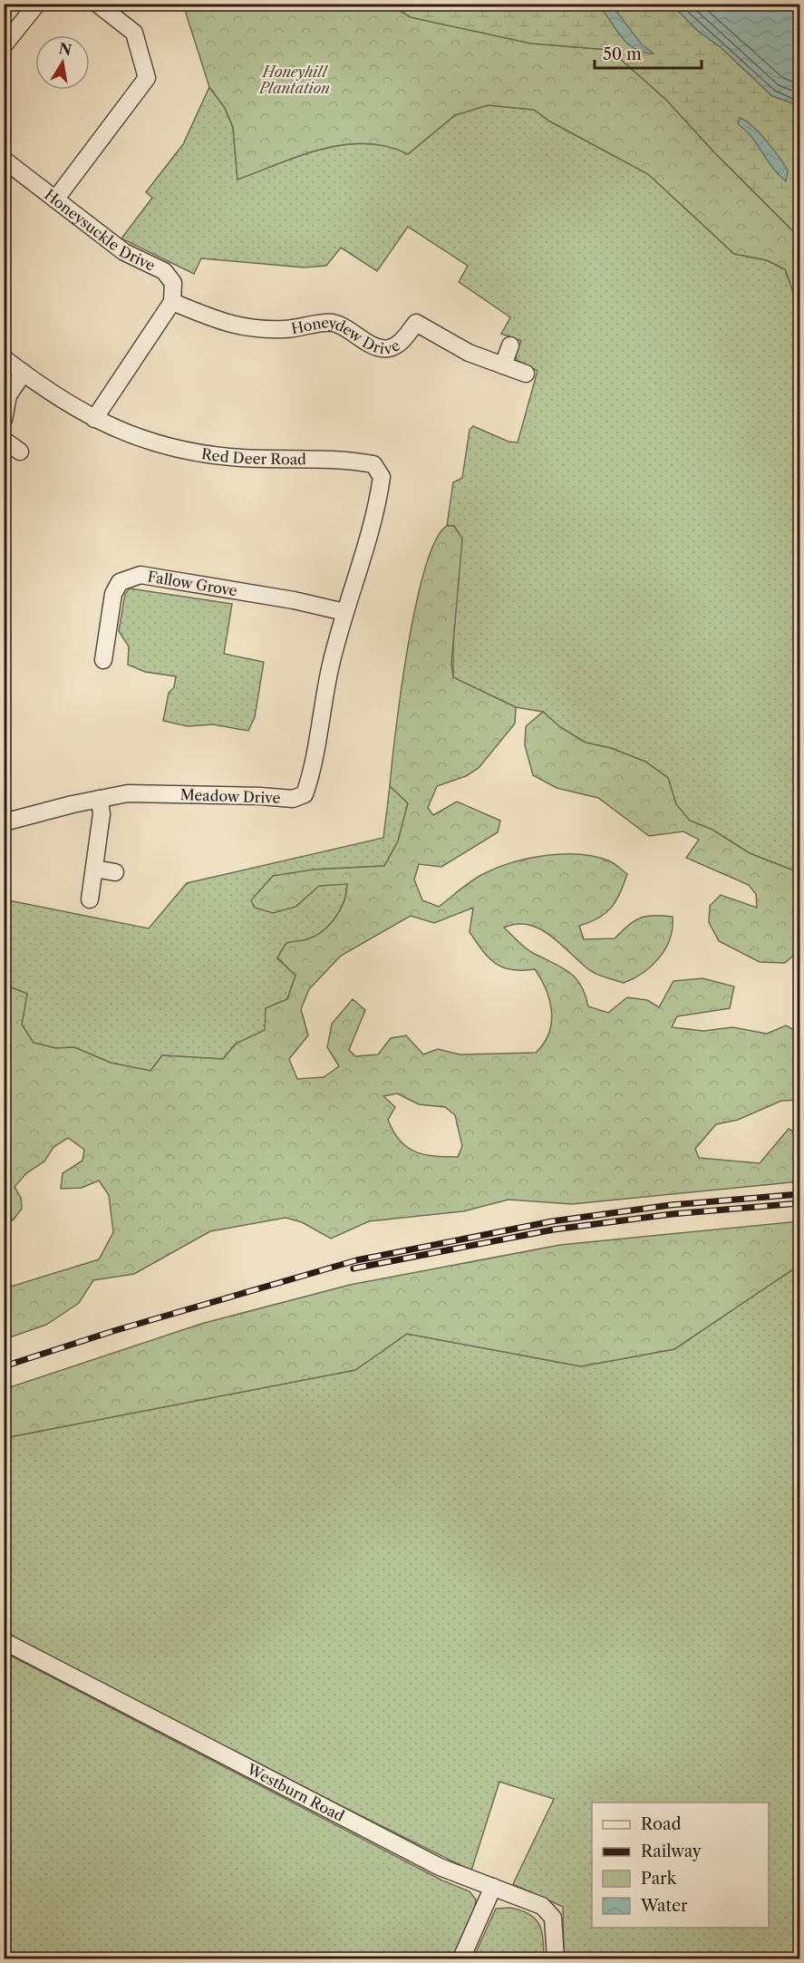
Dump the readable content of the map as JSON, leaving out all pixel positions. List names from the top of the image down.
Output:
{
  "streets": {
    "street": [
      "Honeysuckle Drive",
      "Honeydew Drive",
      "Red Deer Road",
      "Fallow Grove",
      "Meadow Drive",
      "Westburn Road"
    ]
  },
  "crossings": [
    ["Honeysuckle Drive", "Honeydew Drive"],
    ["Red Deer Road", "Fallow Grove"],
    ["Red Deer Road", "Meadow Drive"],
    ["Fallow Grove", "Meadow Drive"]
  ],
  "parks": ["Honeyhill Plantation"],
  "legend": [
    "Road",
    "Railway",
    "Park",
    "Water"
  ],
  "scale_bar": "50 m",
  "north": "top"
}
